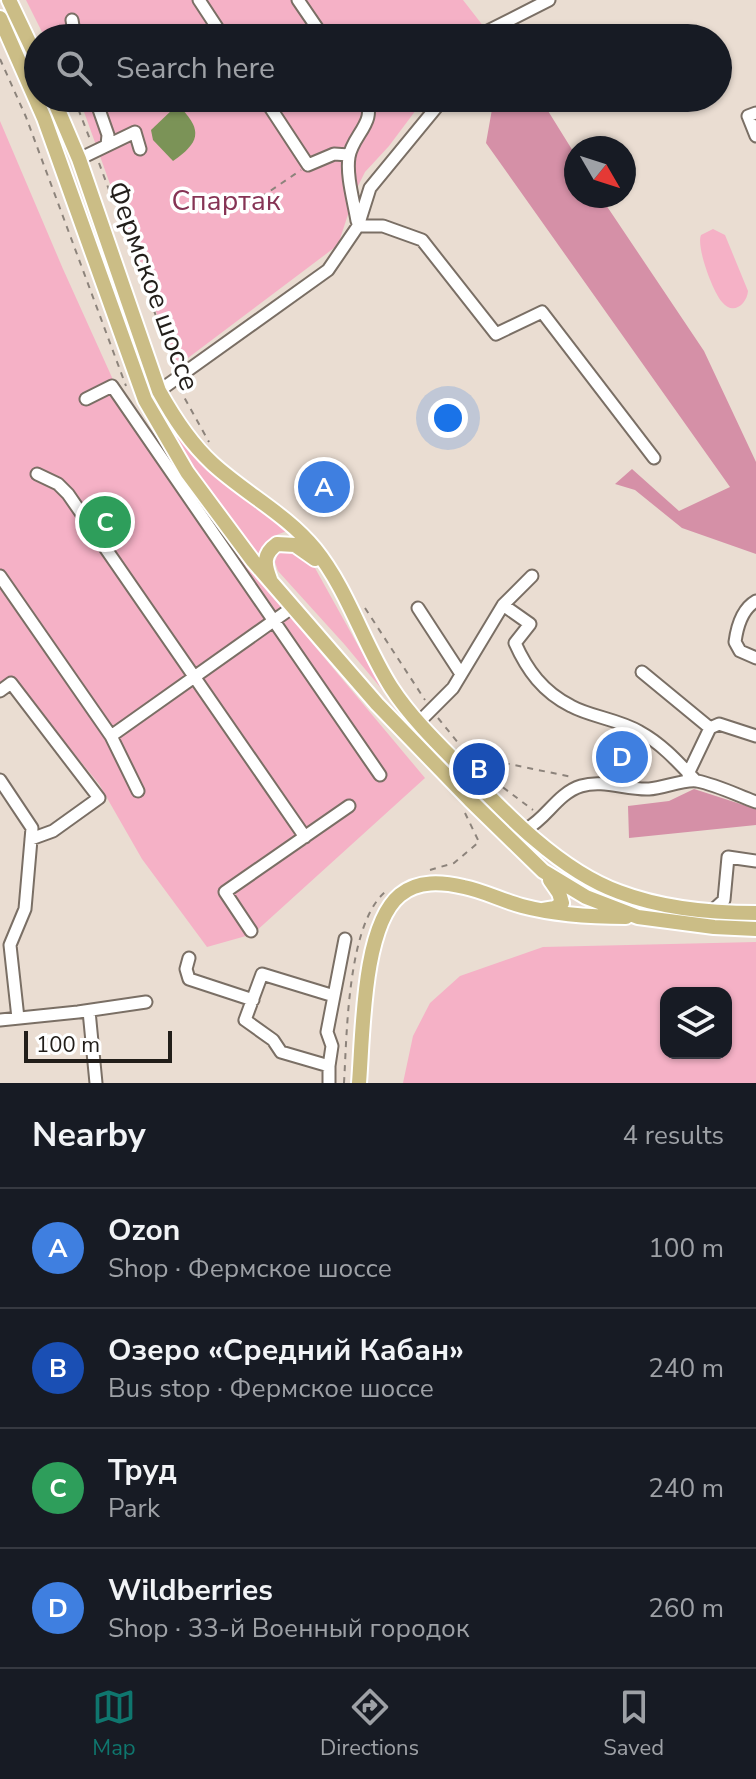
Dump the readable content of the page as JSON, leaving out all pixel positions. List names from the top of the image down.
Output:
{
  "streets": {
    "main road": ["Фермское шоссе"]
  },
  "parks": ["Спартак"],
  "scale_bar": "100 m",
  "north": "bottom right",
  "page": {
    "search": "Search here",
    "pins": [
      "A",
      "C",
      "D",
      "B"
    ],
    "scale": "100 m",
    "heading": ["Nearby", "4 results"],
    "list": [
      {
        "mark": "A",
        "name": "Ozon",
        "note": "Shop · Фермское шоссе",
        "value": "100 m"
      },
      {
        "mark": "B",
        "name": "Озеро «Средний Кабан»",
        "note": "Bus stop · Фермское шоссе",
        "value": "240 m"
      },
      {
        "mark": "C",
        "name": "Труд",
        "note": "Park",
        "value": "240 m"
      },
      {
        "mark": "D",
        "name": "Wildberries",
        "note": "Shop · 33-й Военный городок",
        "value": "260 m"
      }
    ],
    "nav": ["Map", "Directions", "Saved"]
  }
}
